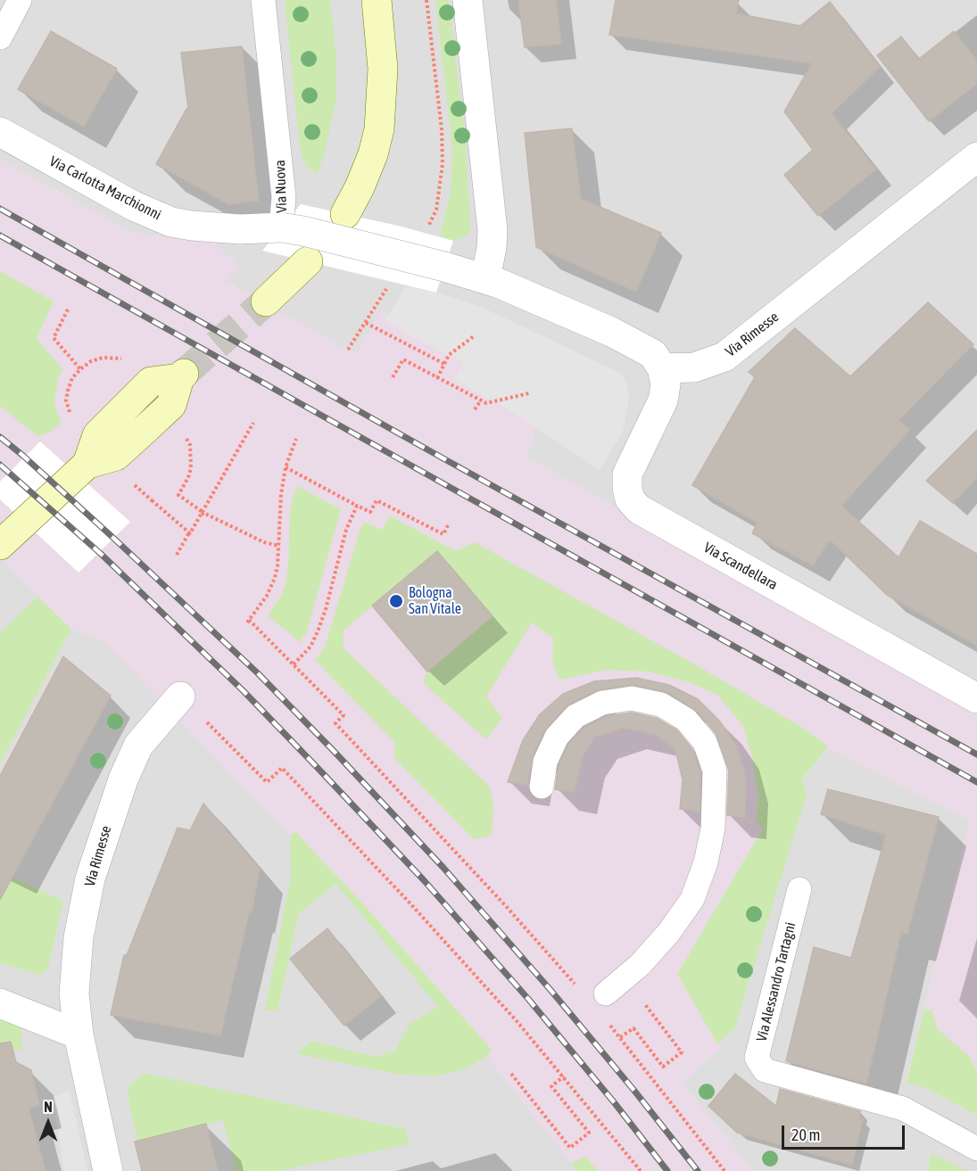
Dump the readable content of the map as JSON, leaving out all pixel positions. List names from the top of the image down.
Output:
{
  "streets": {
    "street": [
      "Via Nuova",
      "Via Carlotta Marchionni",
      "Via Rimesse",
      "Via Scandellara"
    ],
    "lane": ["Via Alessandro Tartagni"]
  },
  "crossings": [
    ["Via Nuova", "Via Carlotta Marchionni"],
    ["Via Rimesse", "Via Scandellara"]
  ],
  "places": ["Bologna San Vitale"],
  "scale_bar": "20 m",
  "north": "top"
}
